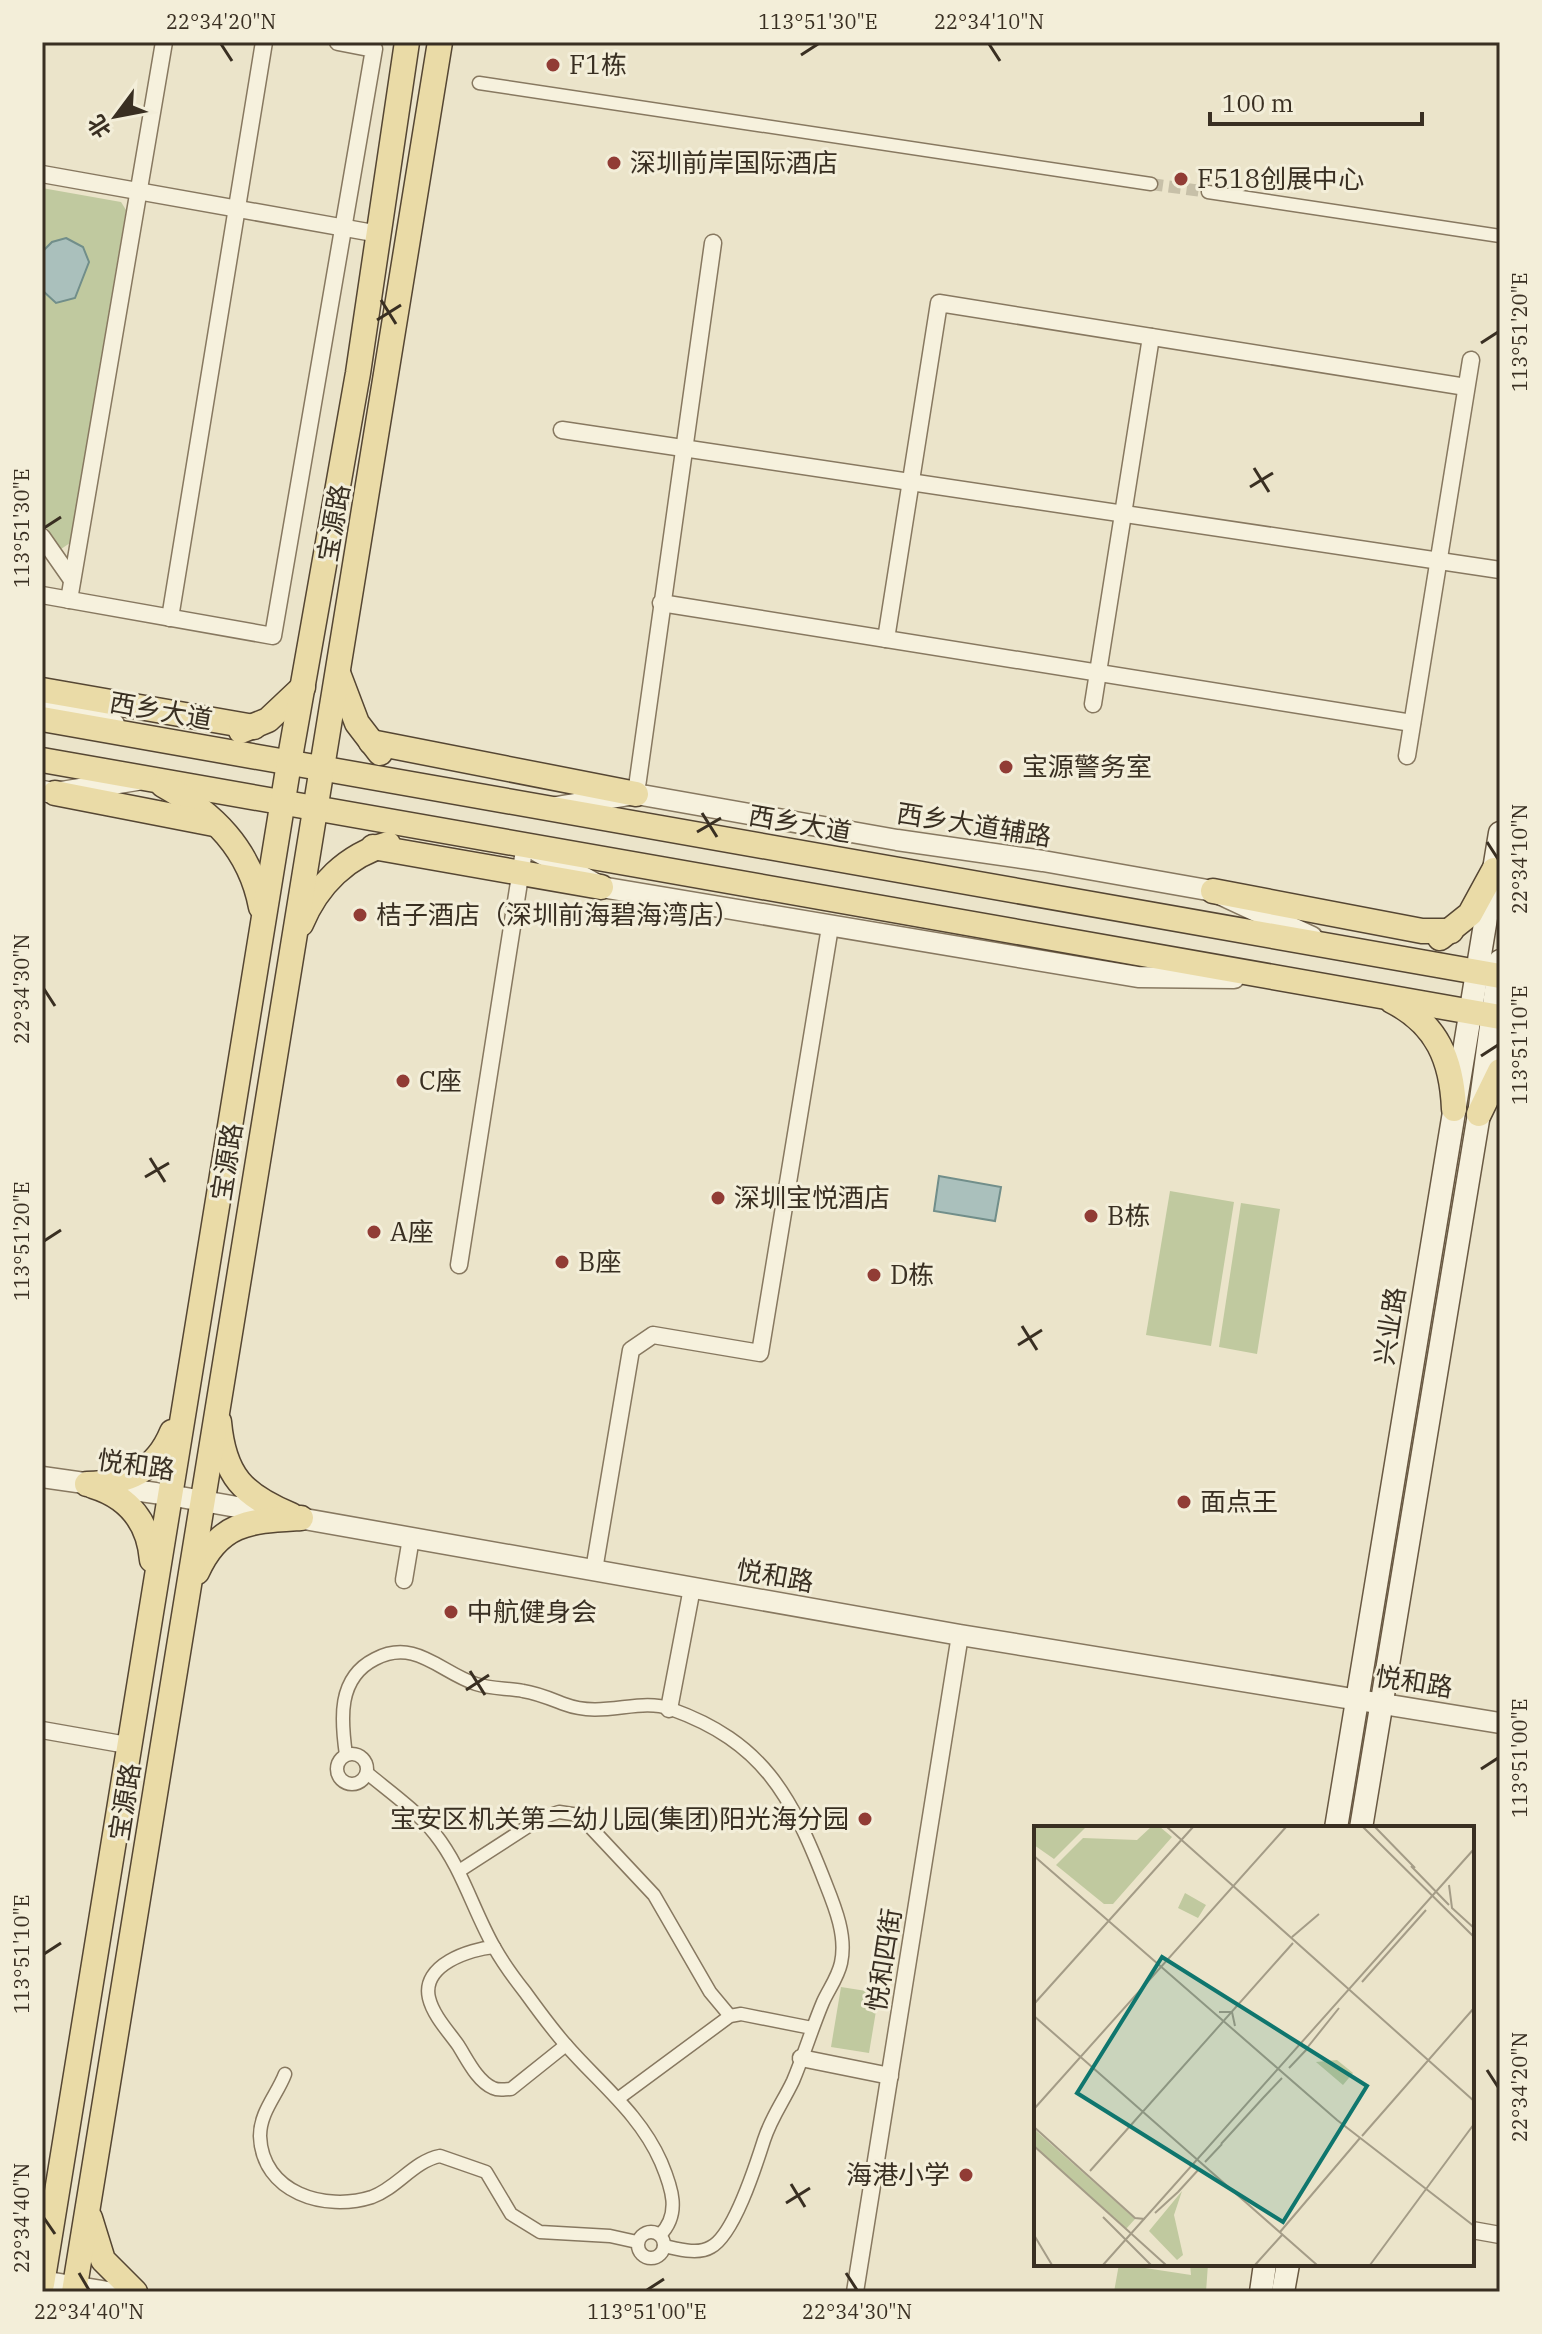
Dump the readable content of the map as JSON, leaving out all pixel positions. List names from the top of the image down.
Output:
{
  "streets": {
    "main road": ["宝源路", "西乡大道", "兴业路"],
    "street": ["西乡大道辅路", "悦和路", "悦和四街"]
  },
  "crossings": [
    ["宝源路", "西乡大道"],
    ["宝源路", "悦和路"],
    ["西乡大道", "西乡大道辅路"],
    ["西乡大道", "兴业路"],
    ["兴业路", "悦和路"],
    ["悦和路", "悦和四街"]
  ],
  "places": [
    "F1栋",
    "深圳前岸国际酒店",
    "F518创展中心",
    "宝源警务室",
    "桔子酒店（深圳前海碧海湾店）",
    "C座",
    "深圳宝悦酒店",
    "B栋",
    "A座",
    "B座",
    "D栋",
    "面点王",
    "中航健身会",
    "宝安区机关第二幼儿园(集团)阳光海分园",
    "海港小学"
  ],
  "scale_bar": "100 m",
  "north": "bottom left",
  "coordinates": [
    "22°34'20\"N",
    "113°51'30\"E",
    "22°34'10\"N",
    "113°51'20\"E",
    "22°34'30\"N",
    "113°51'10\"E",
    "113°51'00\"E",
    "22°34'40\"N"
  ]
}
